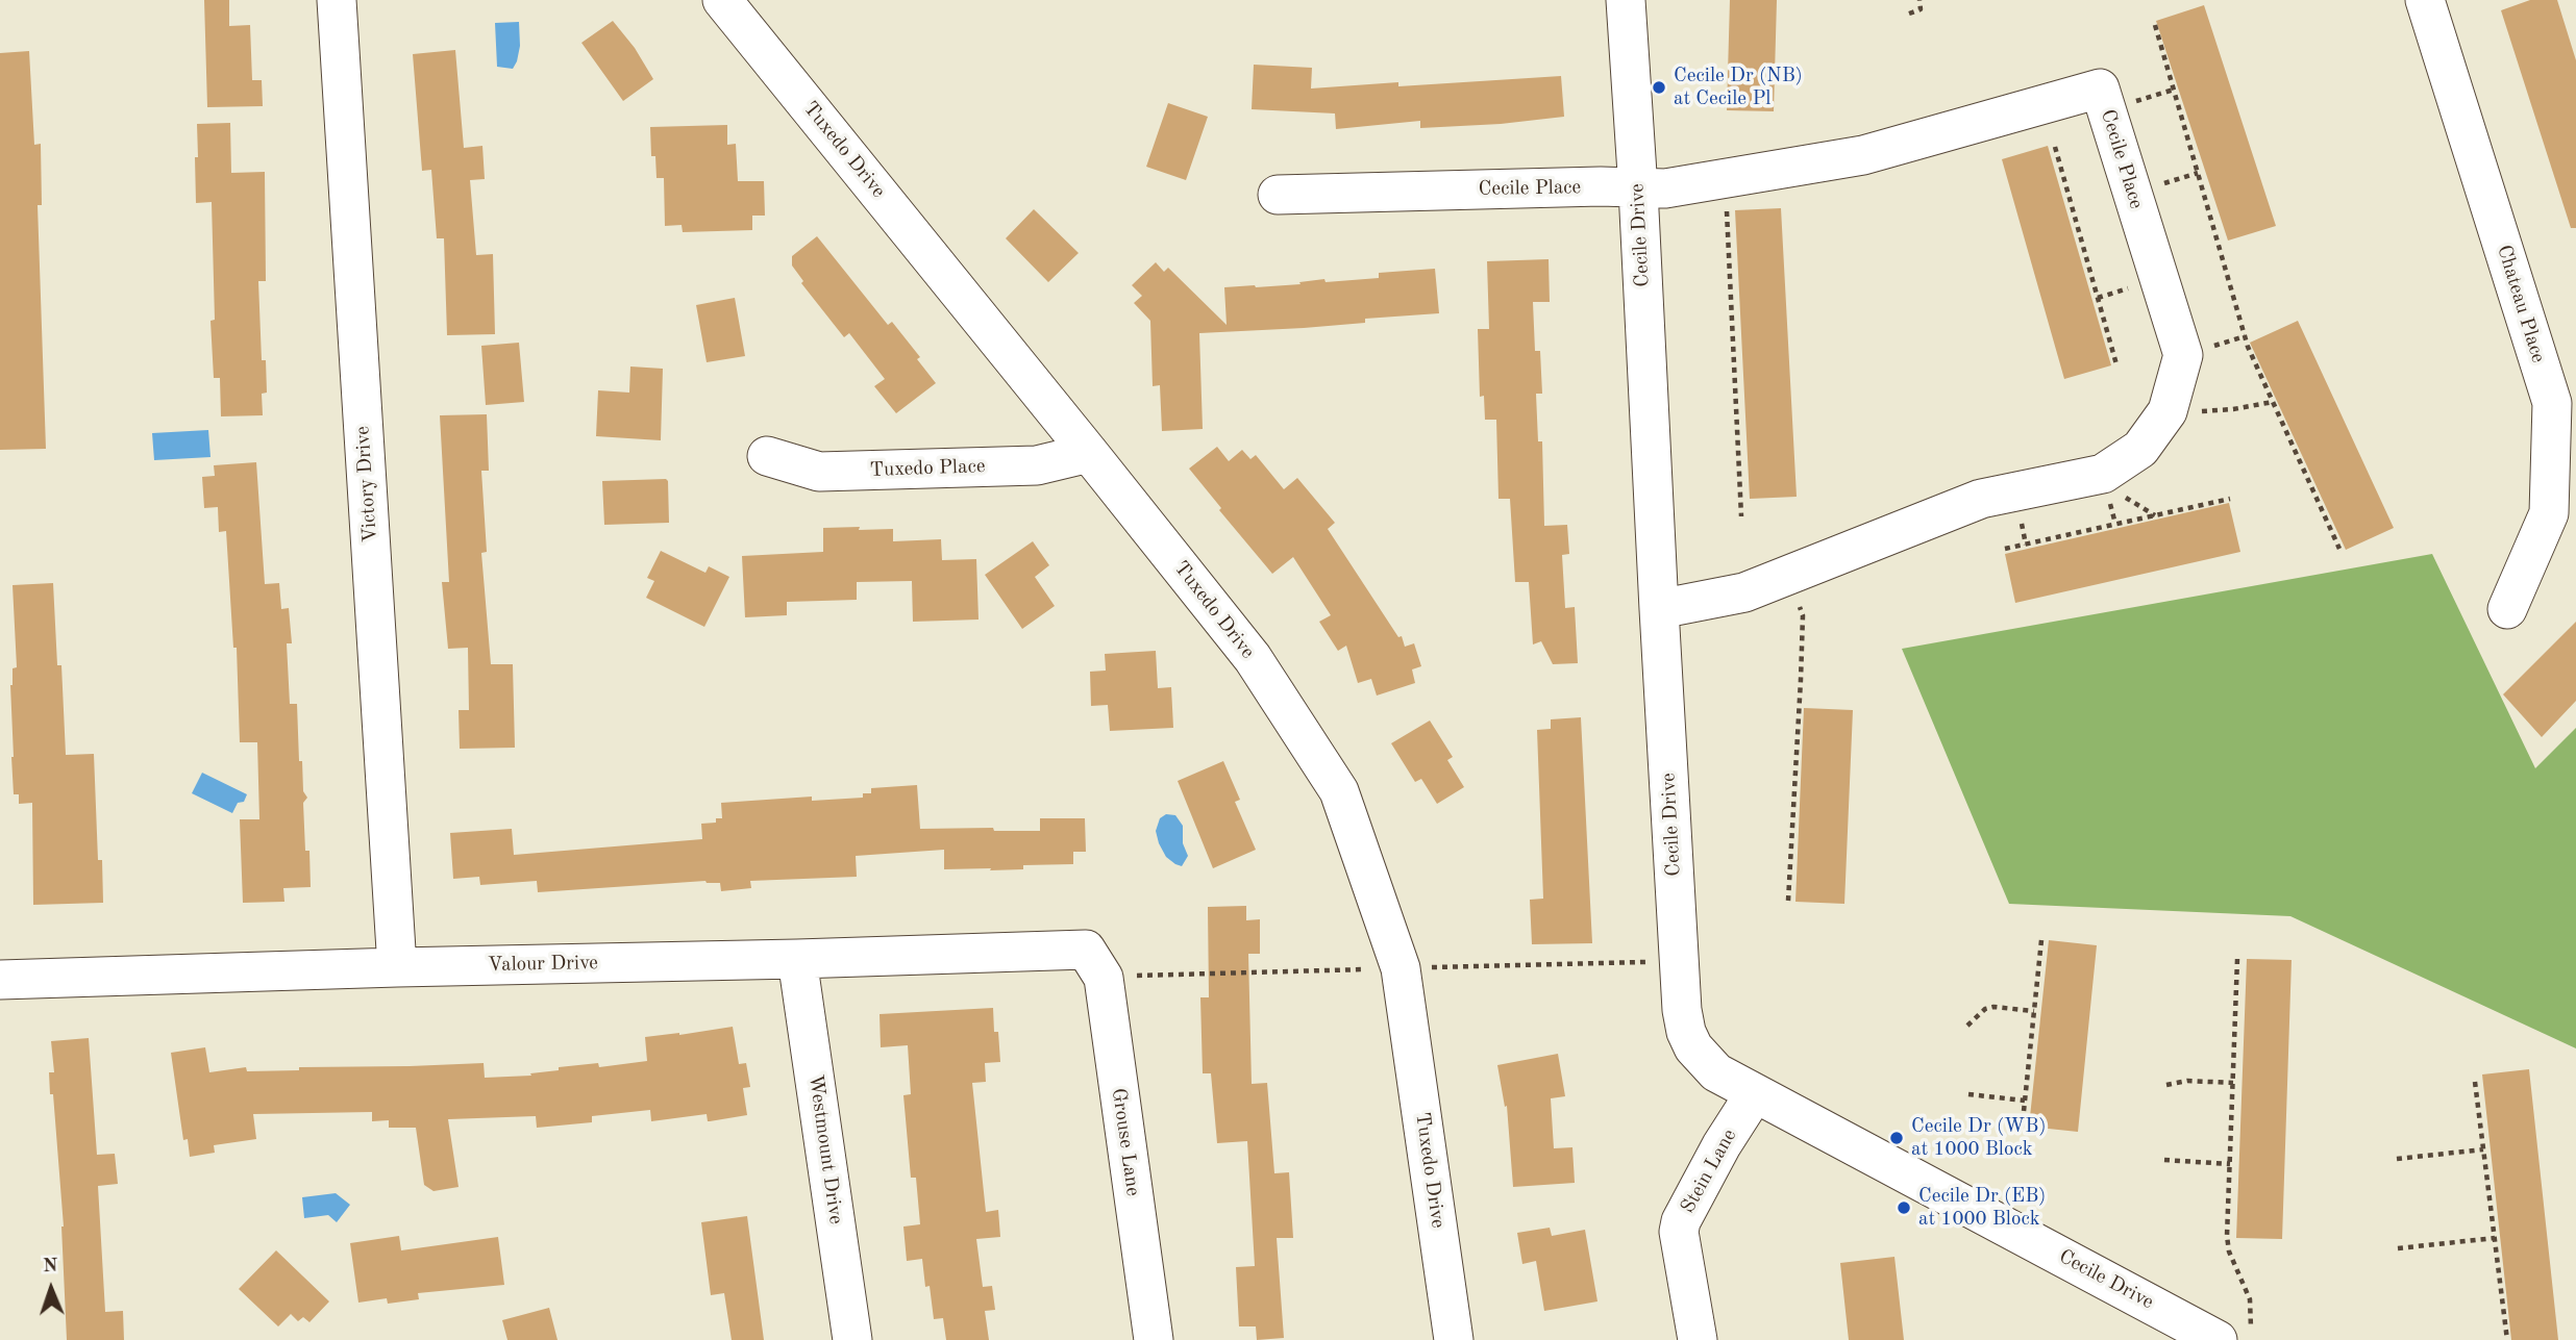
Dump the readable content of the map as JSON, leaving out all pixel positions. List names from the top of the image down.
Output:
{
  "streets": {
    "street": [
      "Tuxedo Drive",
      "Cecile Place",
      "Cecile Drive",
      "Chateau Place",
      "Tuxedo Place",
      "Victory Drive",
      "Valour Drive",
      "Grouse Lane",
      "Westmount Drive",
      "Stein Lane"
    ]
  },
  "crossings": [
    ["Tuxedo Drive", "Tuxedo Place"],
    ["Cecile Place", "Cecile Drive"],
    ["Cecile Drive", "Stein Lane"],
    ["Victory Drive", "Valour Drive"],
    ["Valour Drive", "Grouse Lane"],
    ["Valour Drive", "Westmount Drive"]
  ],
  "places": ["Cecile Dr (NB) at Cecile Pl", "Cecile Dr (WB) at 1000 Block", "Cecile Dr (EB) at 1000 Block"],
  "north": "top"
}
